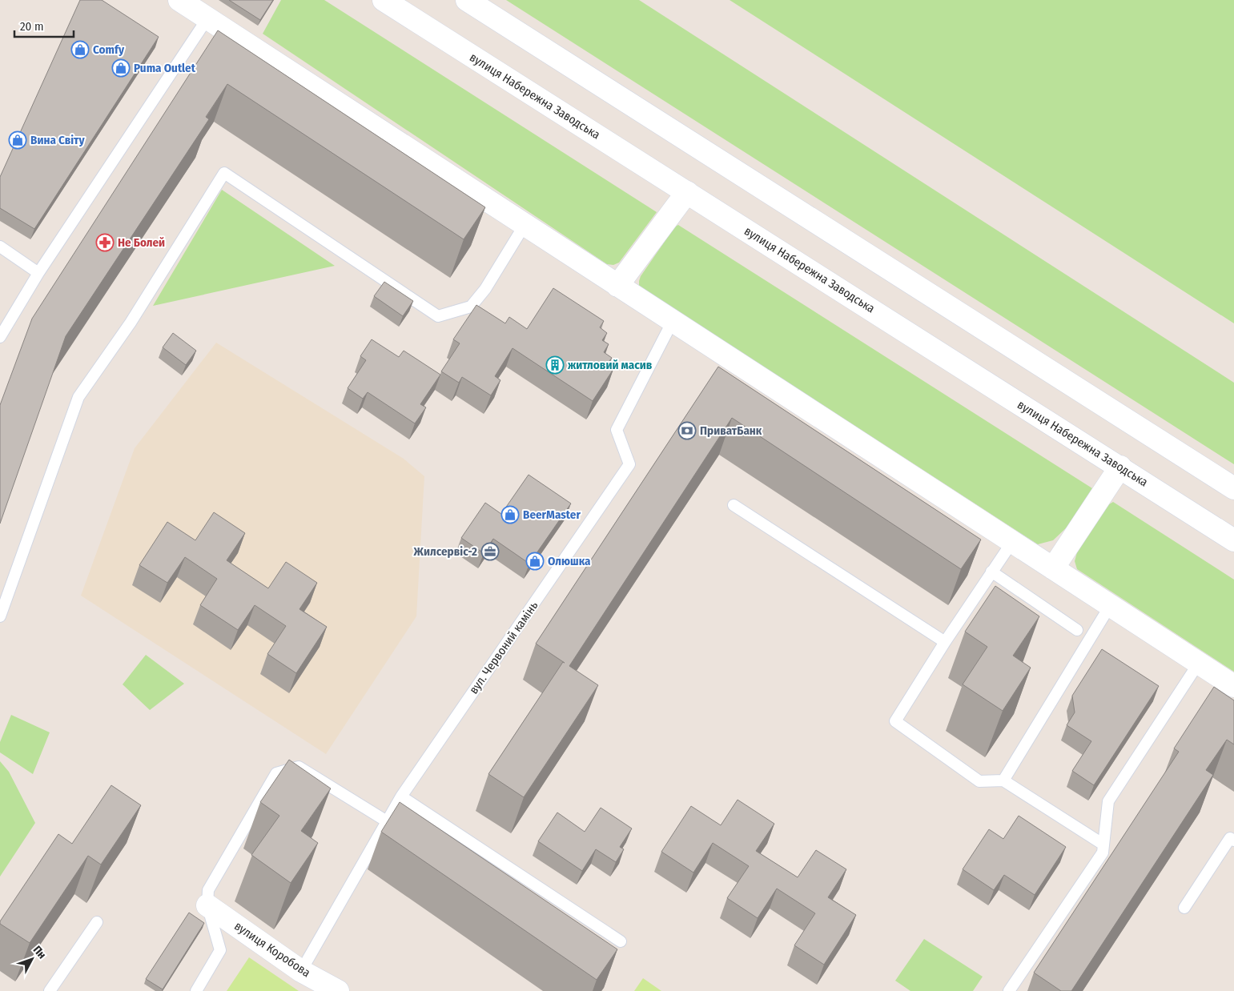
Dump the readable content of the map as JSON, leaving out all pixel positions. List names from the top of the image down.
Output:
{
  "streets": {
    "main road": ["вулиця Набережна Заводська", "вулиця Коробова"],
    "lane": ["вул. Червоний камінь"]
  },
  "crossings": [
    ["вул. Червоний камінь", "вулиця Коробова"]
  ],
  "places": {
    "shop": [
      "Comfy",
      "Puma Outlet",
      "Вина Світу",
      "BeerMaster",
      "Олюшка"
    ],
    "pharmacy": ["Не Болей"],
    "building": ["житловий масив"],
    "bank": ["ПриватБанк"],
    "office": ["Жилсервіс-2"]
  },
  "scale_bar": "20 m",
  "north": "top right"
}
